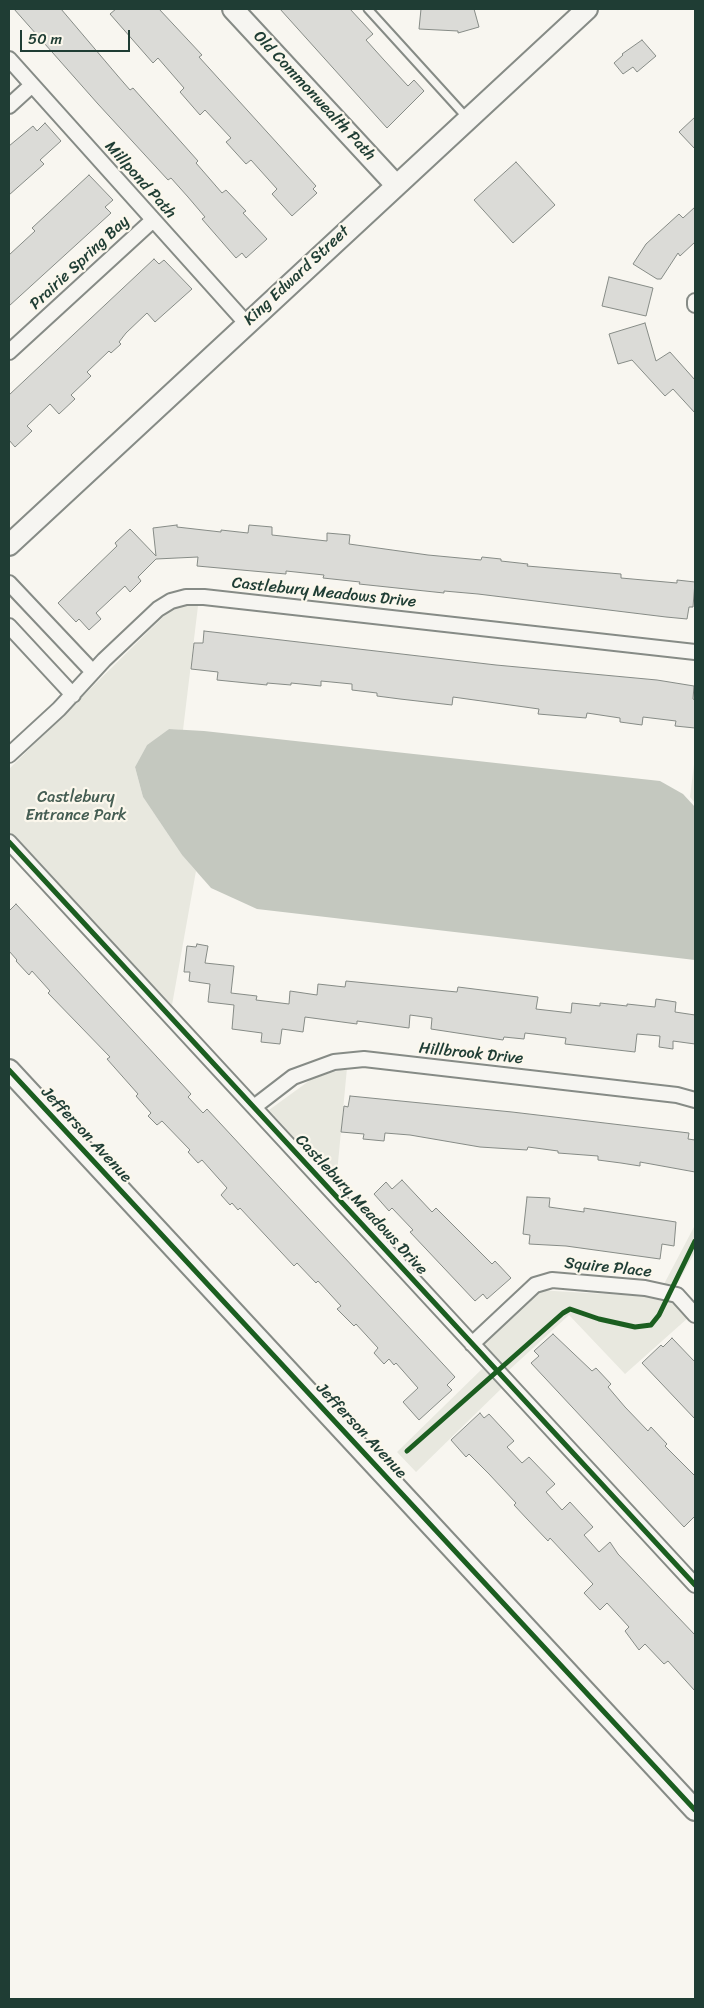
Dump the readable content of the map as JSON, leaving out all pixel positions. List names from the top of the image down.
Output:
{
  "streets": {
    "street": [
      "Old Commonwealth Path",
      "Millpond Path",
      "Prairie Spring Bay",
      "King Edward Street",
      "Castlebury Meadows Drive",
      "Hillbrook Drive",
      "Jefferson Avenue",
      "Squire Place"
    ]
  },
  "crossings": [
    ["Old Commonwealth Path", "King Edward Street"],
    ["Millpond Path", "Prairie Spring Bay"],
    ["Millpond Path", "King Edward Street"],
    ["Castlebury Meadows Drive", "Hillbrook Drive"],
    ["Castlebury Meadows Drive", "Squire Place"]
  ],
  "parks": ["Castlebury Entrance Park"],
  "scale_bar": "50 m"
}
